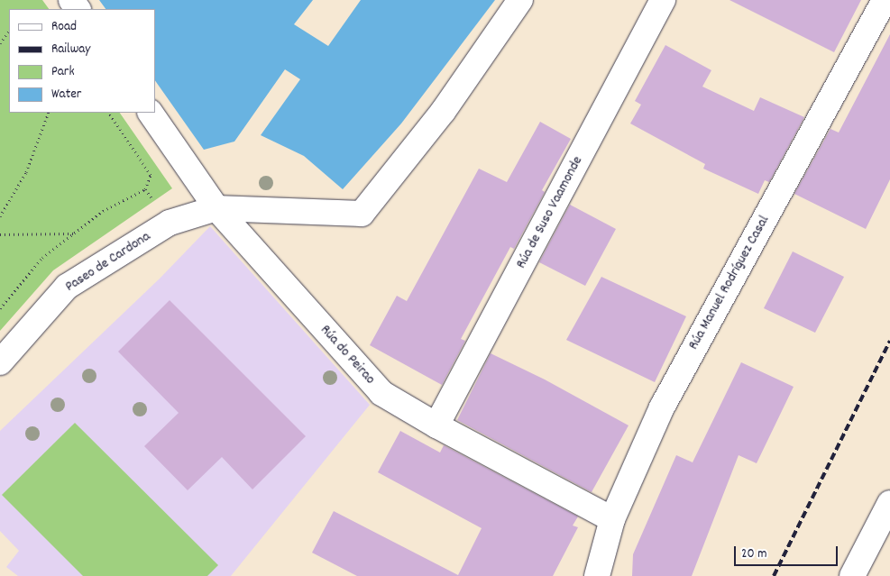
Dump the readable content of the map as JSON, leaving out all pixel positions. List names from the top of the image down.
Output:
{
  "streets": {
    "street": [
      "Rúa de Suso Vaamonde",
      "Paseo de Cardona",
      "Rúa Manuel Rodríguez Casal",
      "Rúa do Peirao"
    ]
  },
  "crossings": [
    ["Rúa de Suso Vaamonde", "Rúa do Peirao"],
    ["Paseo de Cardona", "Rúa do Peirao"],
    ["Rúa Manuel Rodríguez Casal", "Rúa do Peirao"]
  ],
  "legend": [
    "Road",
    "Railway",
    "Park",
    "Water"
  ],
  "scale_bar": "20 m"
}
